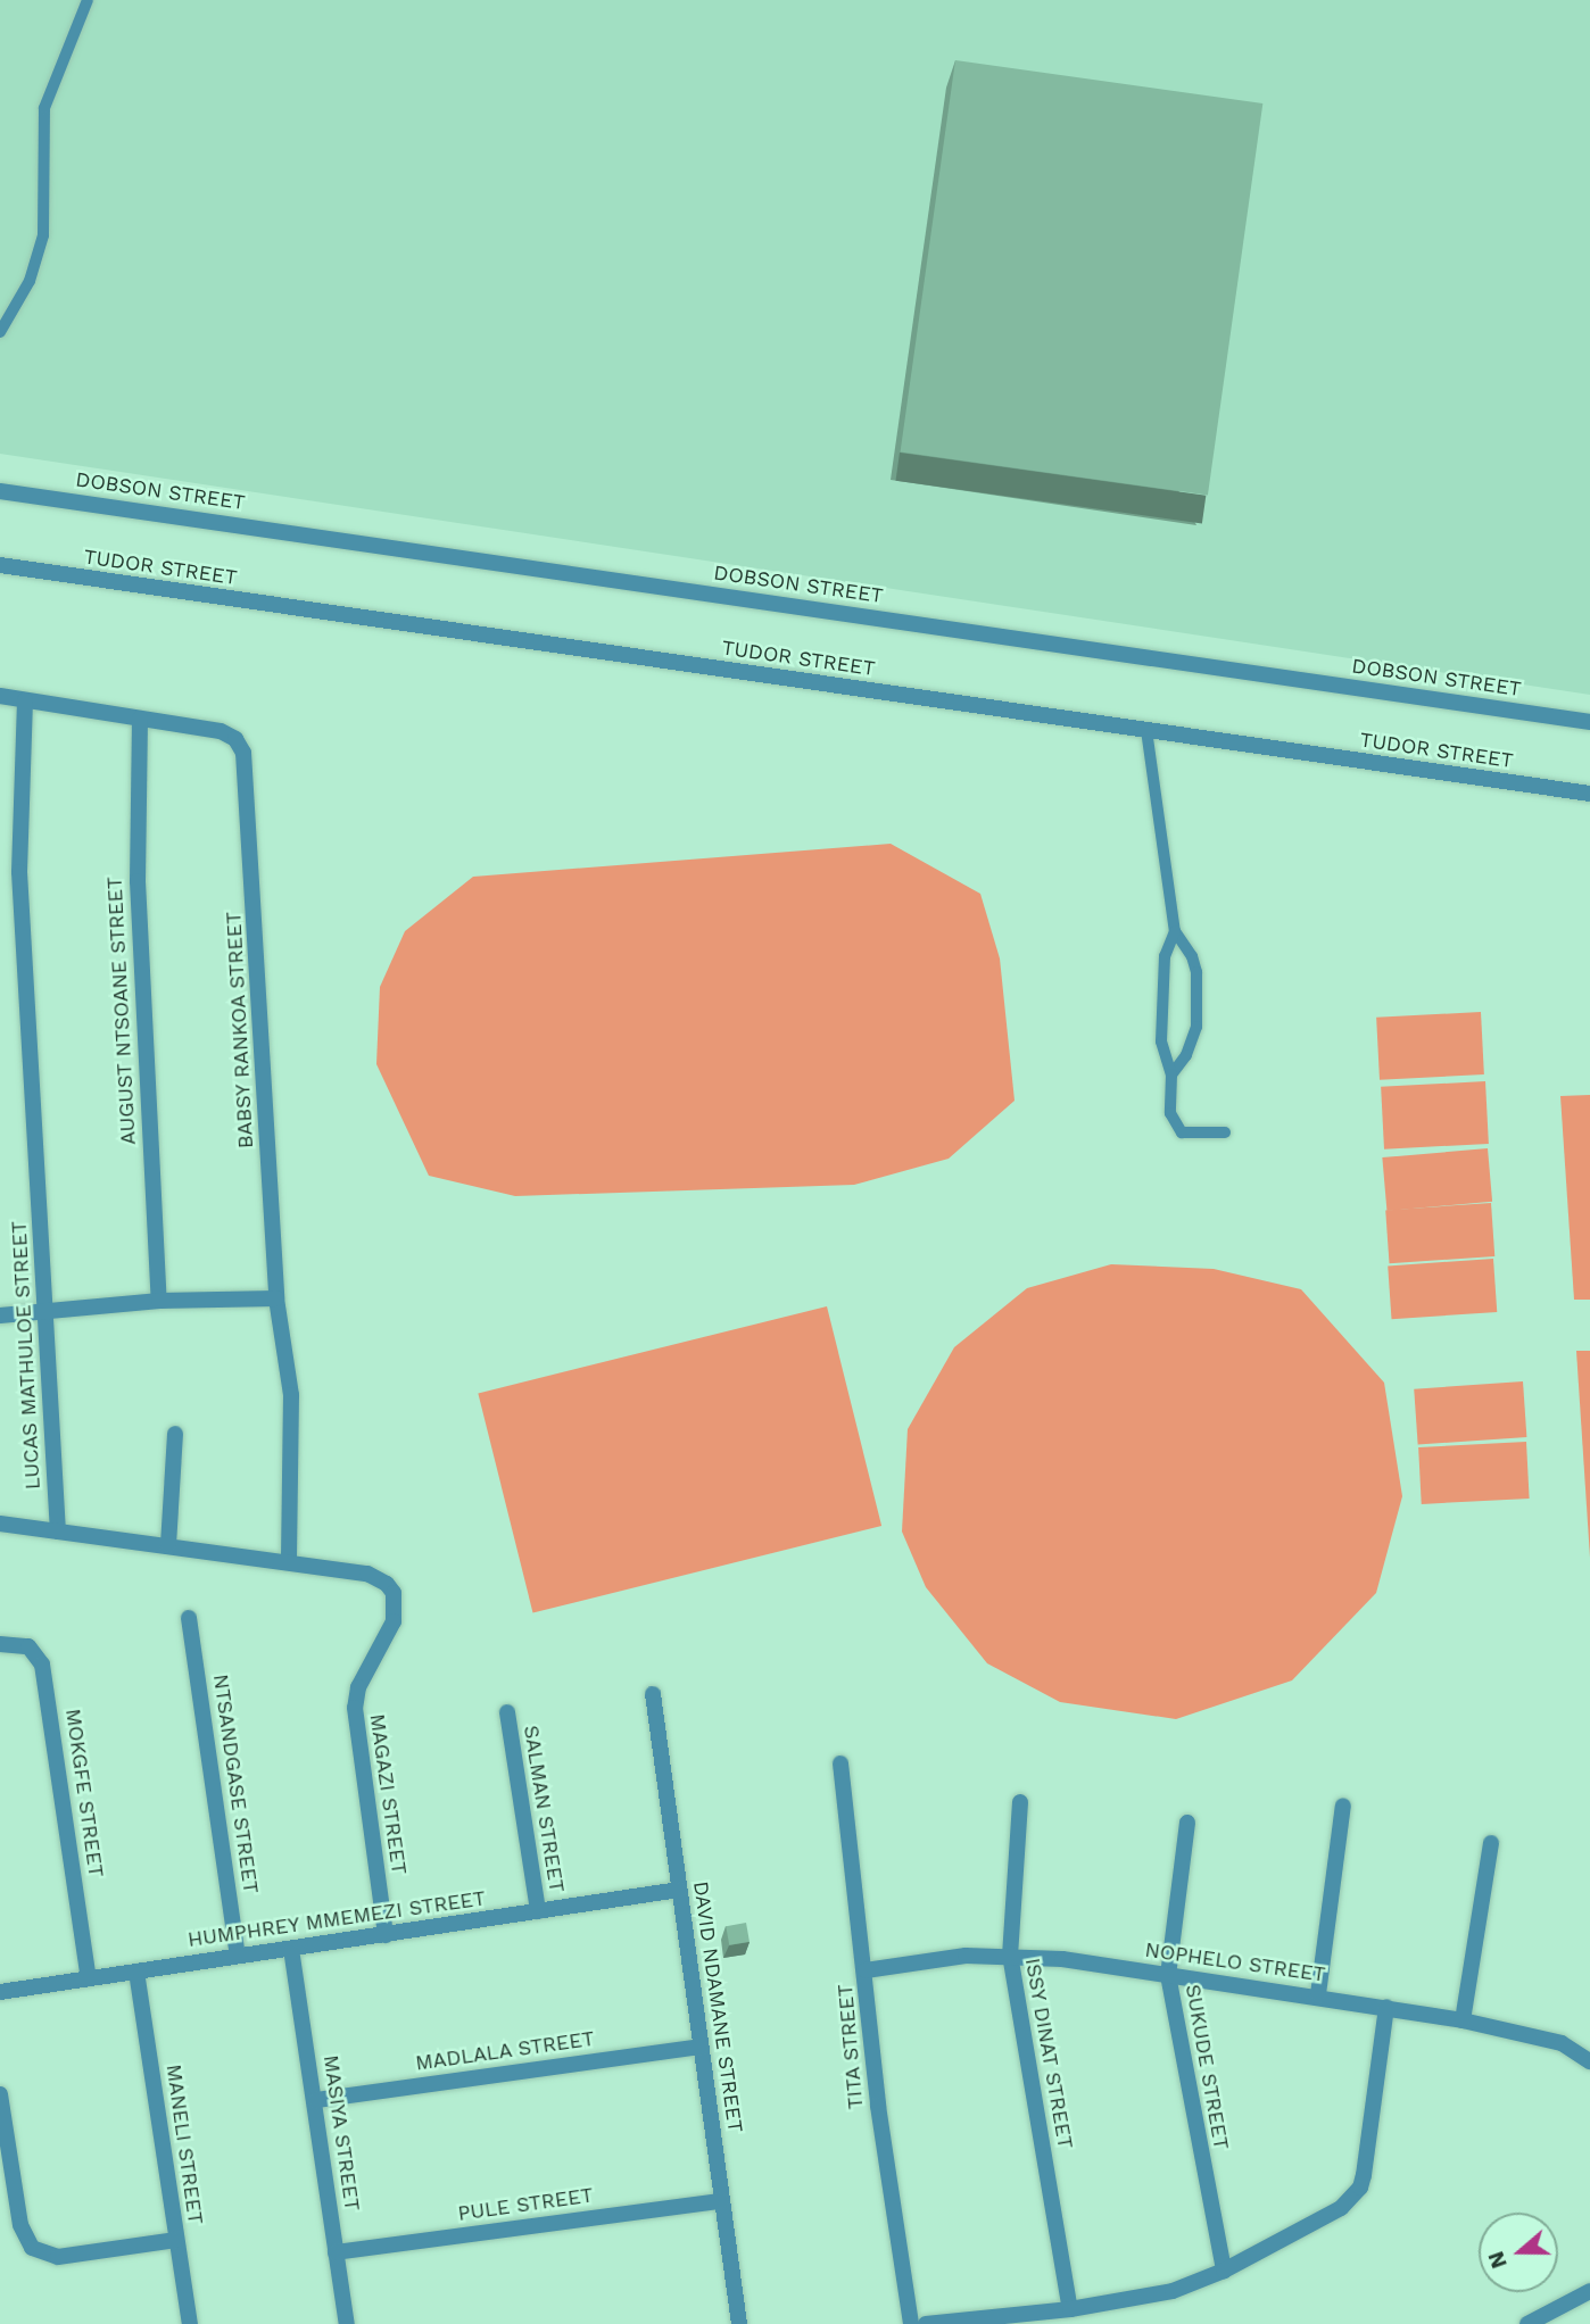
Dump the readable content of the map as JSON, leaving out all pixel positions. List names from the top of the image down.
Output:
{
  "streets": {
    "street": [
      "DOBSON STREET",
      "TUDOR STREET",
      "AUGUST NTSOANE STREET",
      "BABSY RANKOA STREET",
      "LUCAS MATHULOE STREET",
      "NTSANDGASE STREET",
      "MOKGFE STREET",
      "MAGAZI STREET",
      "SALMAN STREET",
      "HUMPHREY MMEMEZI STREET",
      "NOPHELO STREET",
      "DAVID NDAMANE STREET",
      "TITA STREET",
      "MADLALA STREET",
      "ISSY DINAT STREET",
      "SUKUDE STREET",
      "MASIYA STREET",
      "MANELI STREET",
      "PULE STREET"
    ]
  },
  "crossings": [
    ["AUGUST NTSOANE STREET", "BABSY RANKOA STREET"],
    ["BABSY RANKOA STREET", "LUCAS MATHULOE STREET"],
    ["BABSY RANKOA STREET", "MAGAZI STREET"],
    ["NTSANDGASE STREET", "HUMPHREY MMEMEZI STREET"],
    ["MOKGFE STREET", "HUMPHREY MMEMEZI STREET"],
    ["MAGAZI STREET", "HUMPHREY MMEMEZI STREET"],
    ["SALMAN STREET", "HUMPHREY MMEMEZI STREET"],
    ["HUMPHREY MMEMEZI STREET", "DAVID NDAMANE STREET"],
    ["HUMPHREY MMEMEZI STREET", "MASIYA STREET"],
    ["HUMPHREY MMEMEZI STREET", "MANELI STREET"],
    ["NOPHELO STREET", "TITA STREET"],
    ["NOPHELO STREET", "ISSY DINAT STREET"],
    ["NOPHELO STREET", "SUKUDE STREET"],
    ["DAVID NDAMANE STREET", "MADLALA STREET"],
    ["DAVID NDAMANE STREET", "PULE STREET"],
    ["MADLALA STREET", "MASIYA STREET"],
    ["MASIYA STREET", "PULE STREET"]
  ],
  "north": "left"
}
